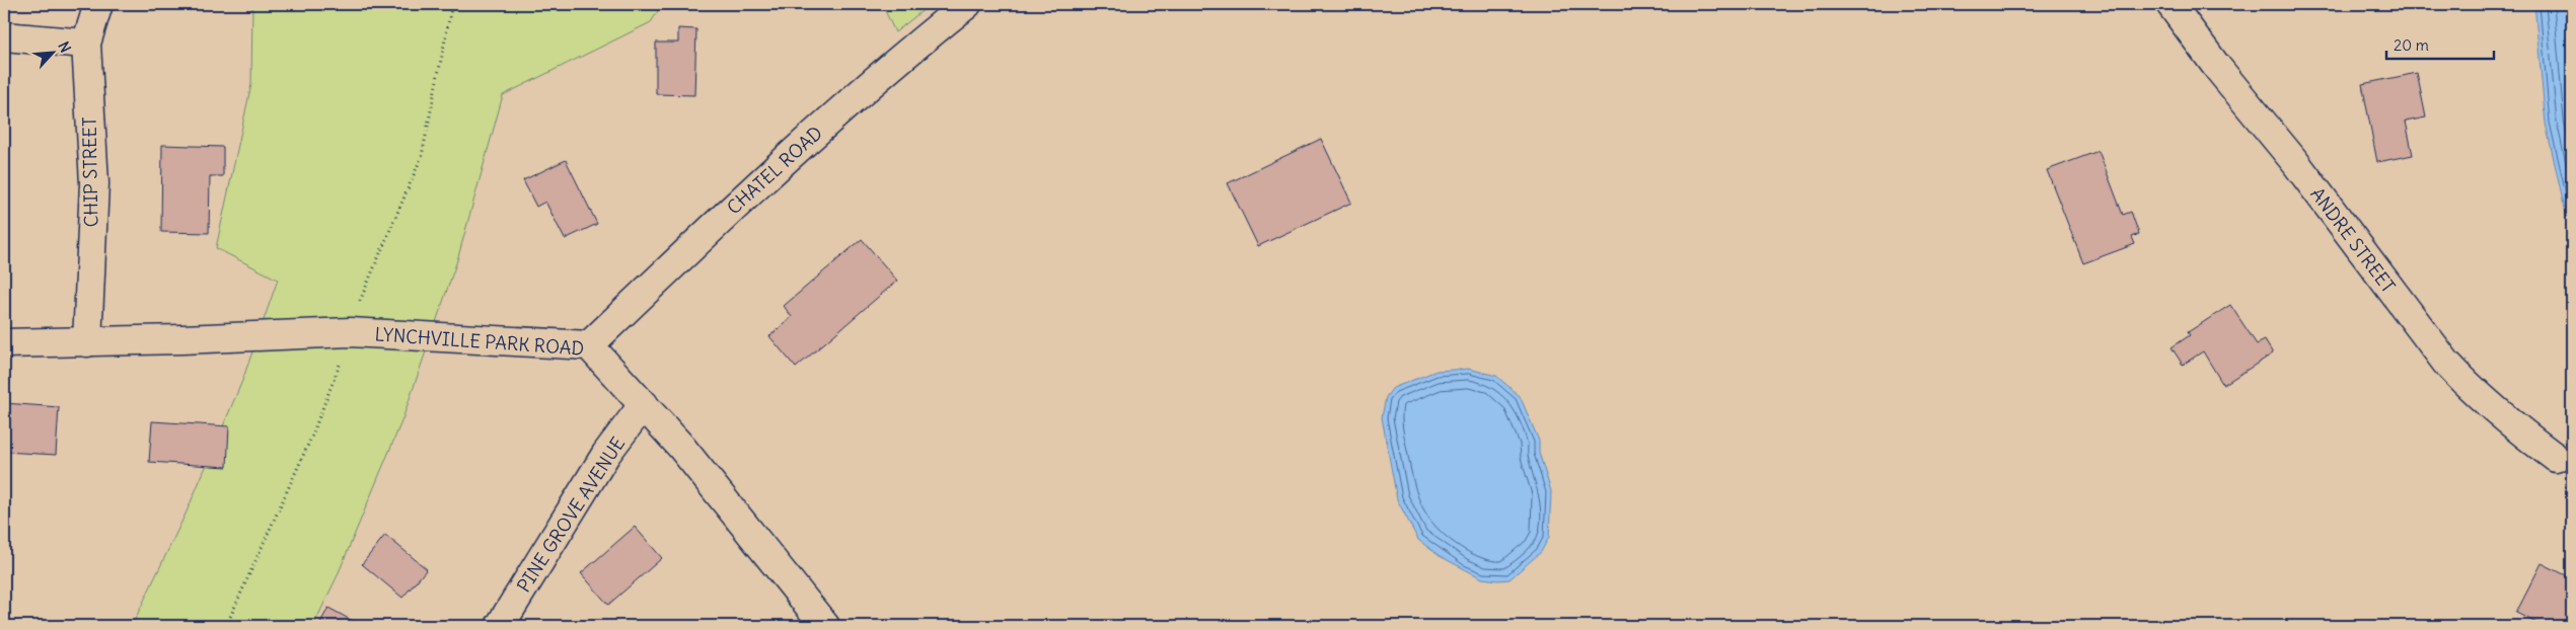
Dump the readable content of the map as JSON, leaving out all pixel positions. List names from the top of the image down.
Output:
{
  "streets": {
    "street": [
      "CHATEL ROAD",
      "CHIP STREET",
      "ANDRE STREET",
      "LYNCHVILLE PARK ROAD",
      "PINE GROVE AVENUE"
    ]
  },
  "crossings": [
    ["CHATEL ROAD", "LYNCHVILLE PARK ROAD"],
    ["CHIP STREET", "LYNCHVILLE PARK ROAD"],
    ["LYNCHVILLE PARK ROAD", "PINE GROVE AVENUE"]
  ],
  "scale_bar": "20 m",
  "north": "top right"
}
